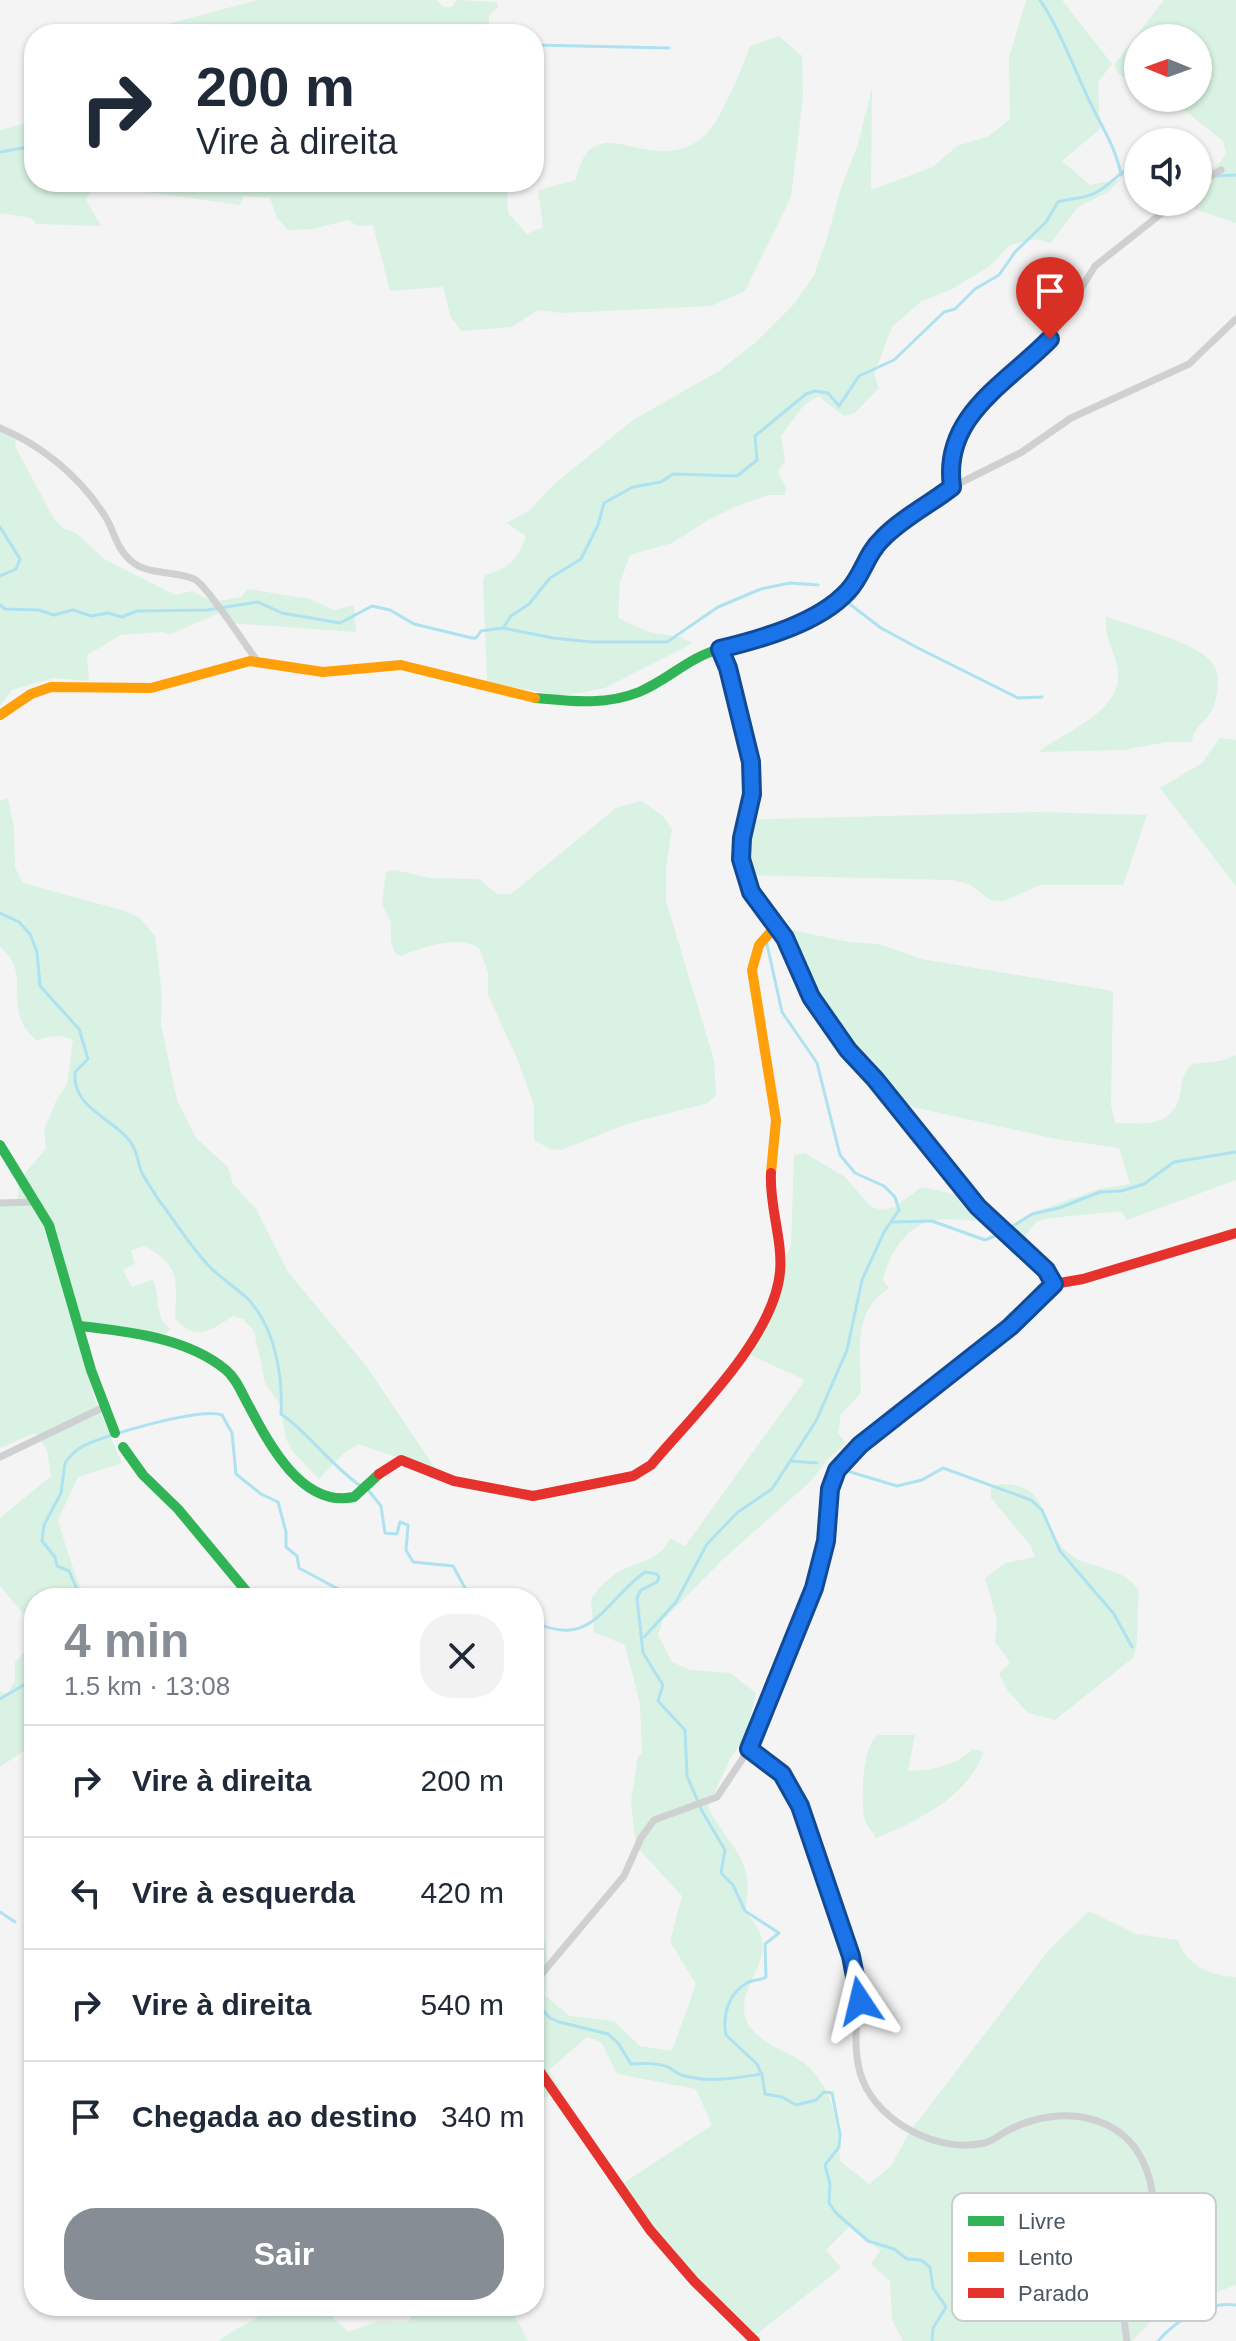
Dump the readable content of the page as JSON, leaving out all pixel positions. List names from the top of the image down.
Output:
{
  "legend": ["Livre", "Lento", "Parado"],
  "north": "left",
  "page": {
    "turn": ["200 m", "Vire à direita"],
    "heading": ["4 min", "1.5 km · 13:08"],
    "list": [
      {
        "name": "Vire à direita",
        "value": "200 m"
      },
      {
        "name": "Vire à esquerda",
        "value": "420 m"
      },
      {
        "name": "Vire à direita",
        "value": "540 m"
      },
      {
        "name": "Chegada ao destino",
        "value": "340 m"
      }
    ],
    "buttons": "Sair"
  }
}
